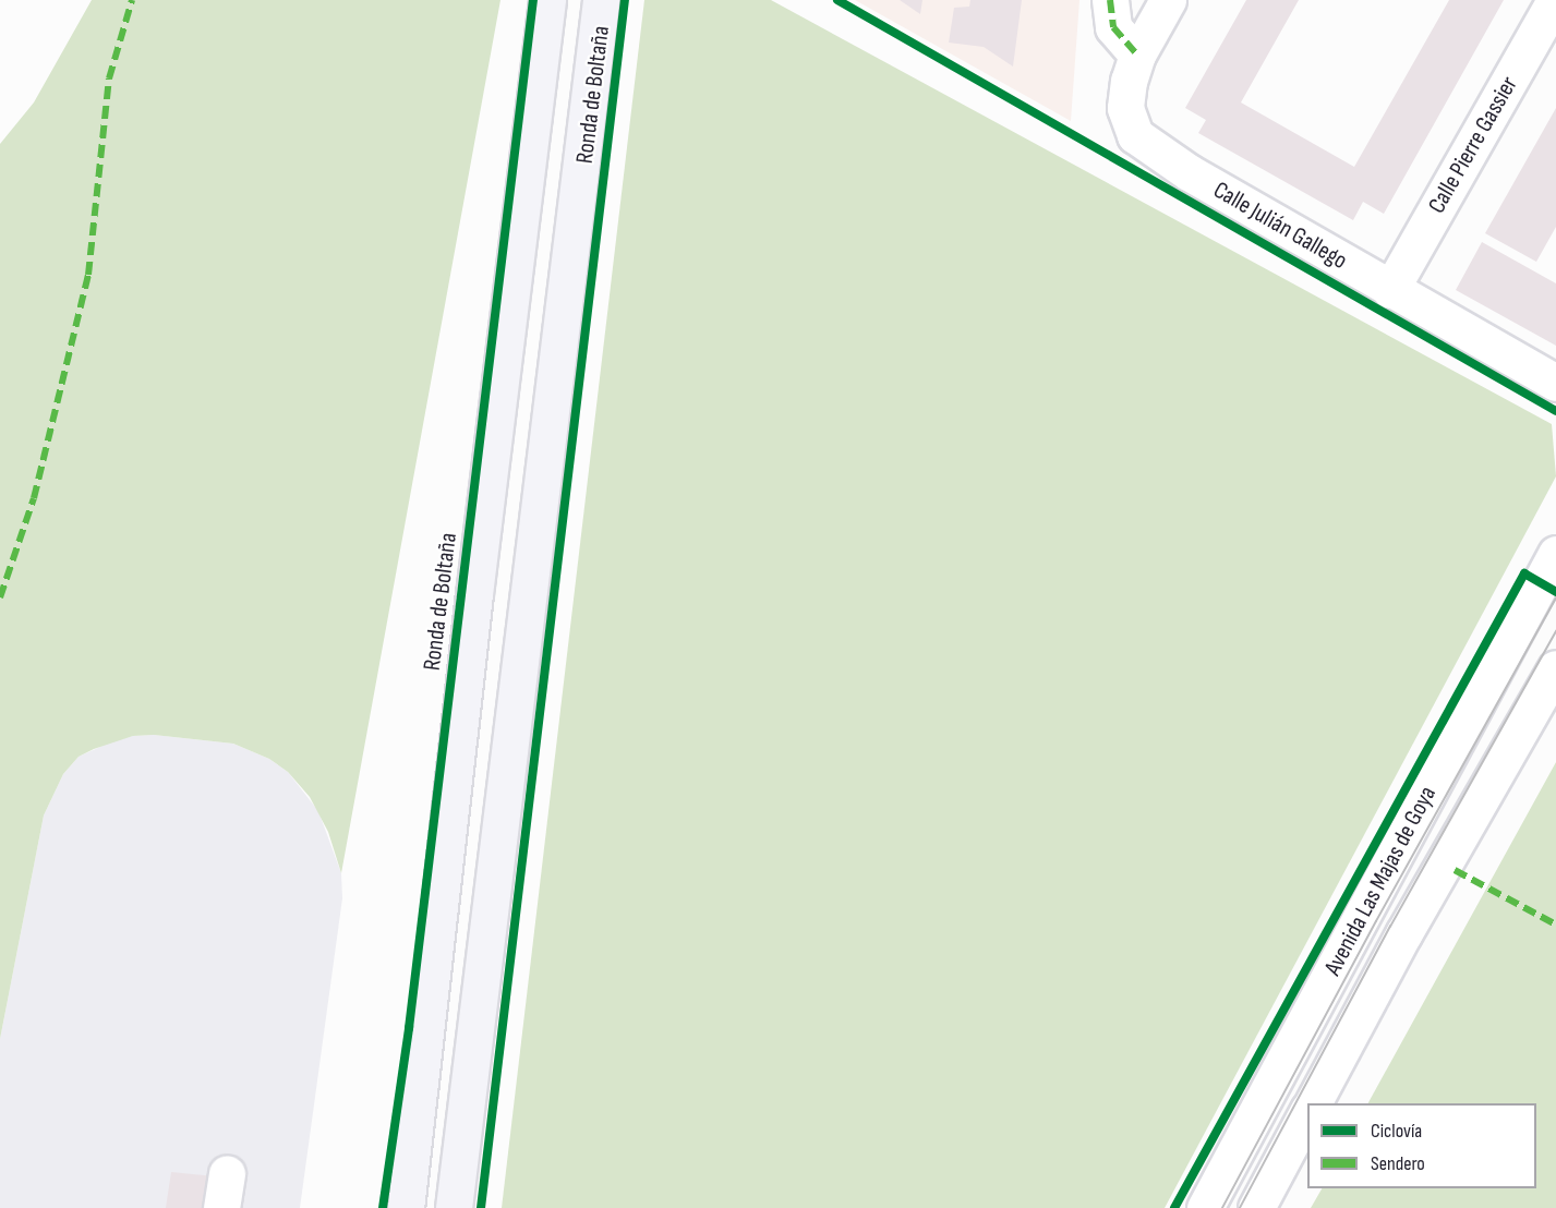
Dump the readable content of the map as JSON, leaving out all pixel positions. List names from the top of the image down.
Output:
{
  "streets": {
    "main road": ["Ronda de Boltaña"],
    "street": ["Calle Pierre Gassier", "Calle Julián Gallego", "Avenida Las Majas de Goya"]
  },
  "crossings": [
    ["Calle Pierre Gassier", "Calle Julián Gallego"]
  ],
  "legend": ["Ciclovía", "Sendero"]
}
